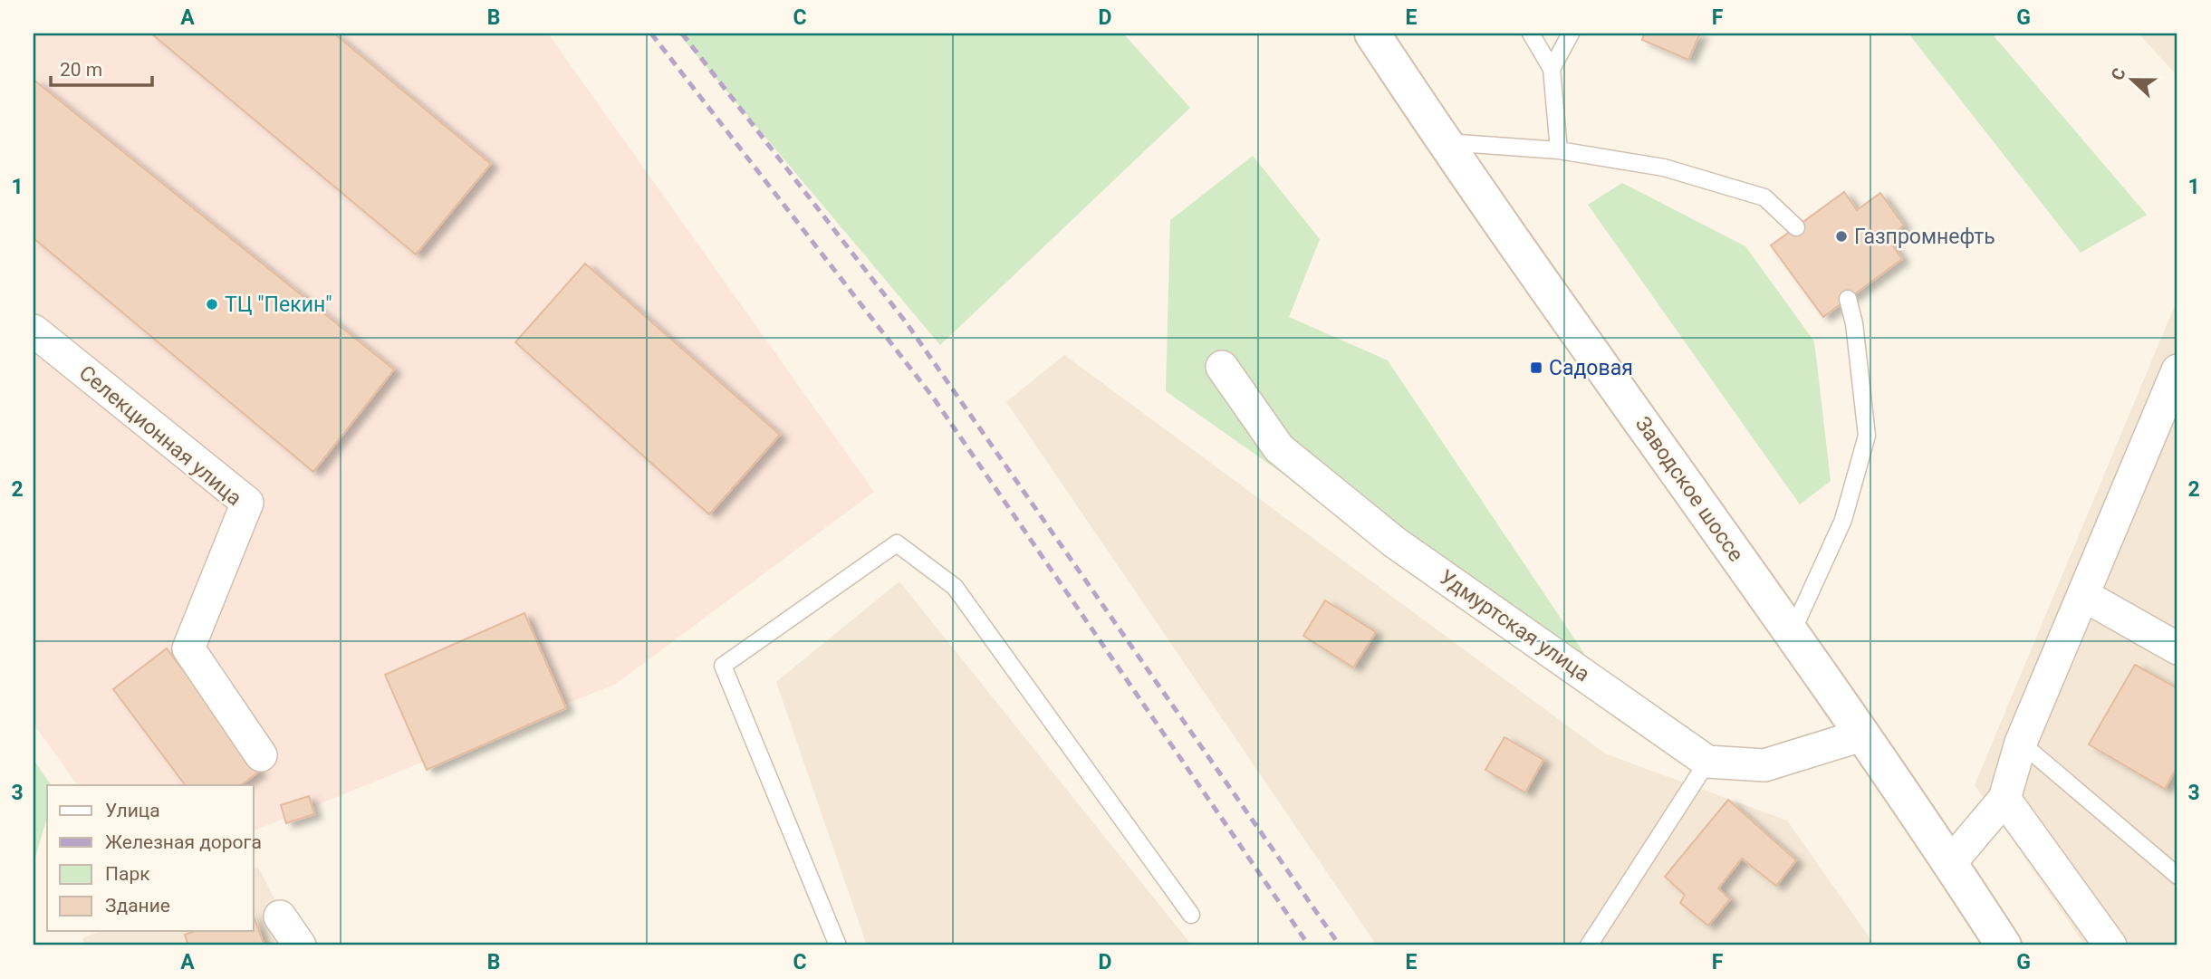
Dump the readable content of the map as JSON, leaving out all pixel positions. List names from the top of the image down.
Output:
{
  "streets": {
    "main road": ["Заводское шоссе"],
    "street": ["Селекционная улица", "Удмуртская улица"]
  },
  "places": {
    "other": ["Газпромнефть", "ТЦ \"Пекин\""],
    "transit": ["Садовая"]
  },
  "legend": [
    "Улица",
    "Железная дорога",
    "Парк",
    "Здание"
  ],
  "scale_bar": "20 m",
  "north": "left",
  "grid": {
    "columns": [
      "A",
      "B",
      "C",
      "D",
      "E",
      "F",
      "G"
    ],
    "rows": ["1", "2", "3"]
  }
}
